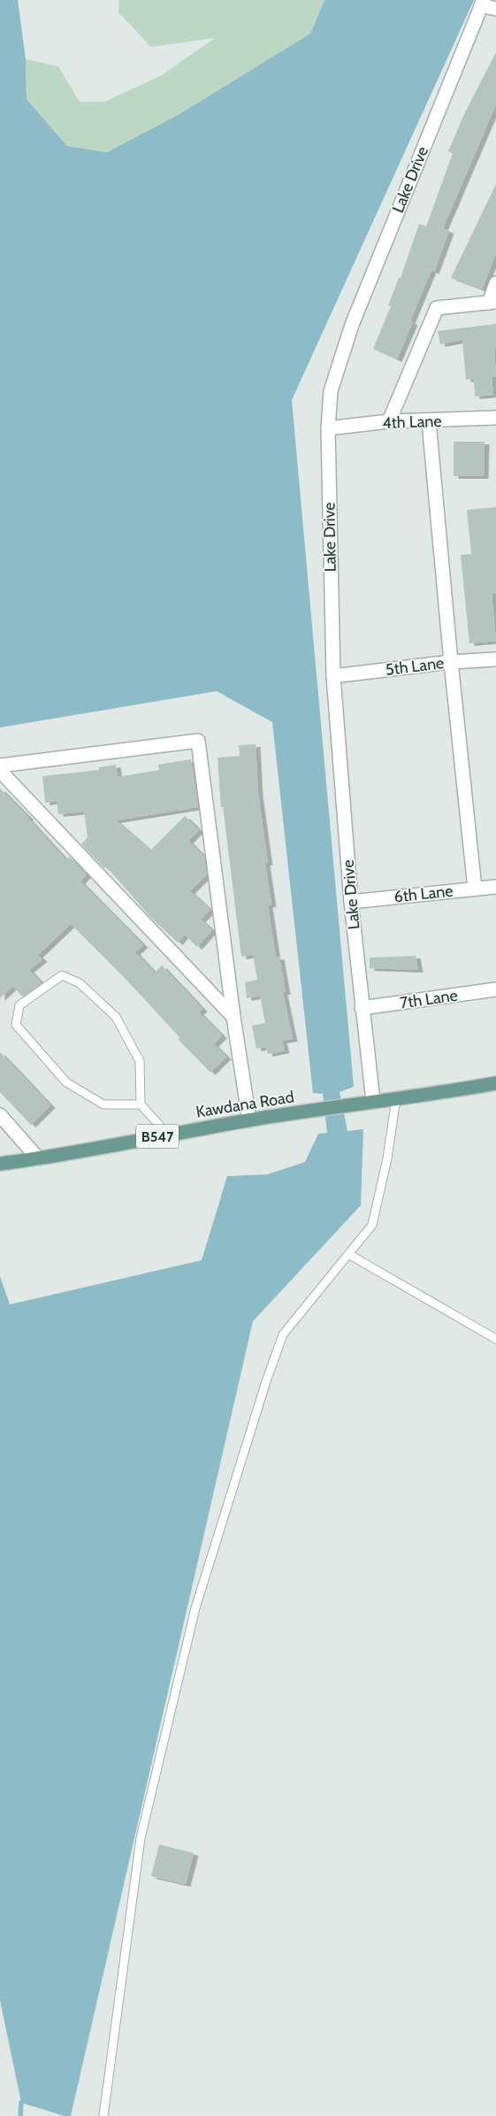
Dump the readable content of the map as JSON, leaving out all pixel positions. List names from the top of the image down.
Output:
{
  "streets": {
    "main road": ["Kawdana Road", "B547"],
    "street": [
      "Lake Drive",
      "4th Lane",
      "5th Lane",
      "6th Lane",
      "7th Lane"
    ]
  },
  "crossings": [
    ["Lake Drive", "4th Lane"],
    ["Lake Drive", "5th Lane"],
    ["Lake Drive", "6th Lane"],
    ["Lake Drive", "7th Lane"],
    ["Lake Drive", "Kawdana Road"]
  ]
}
